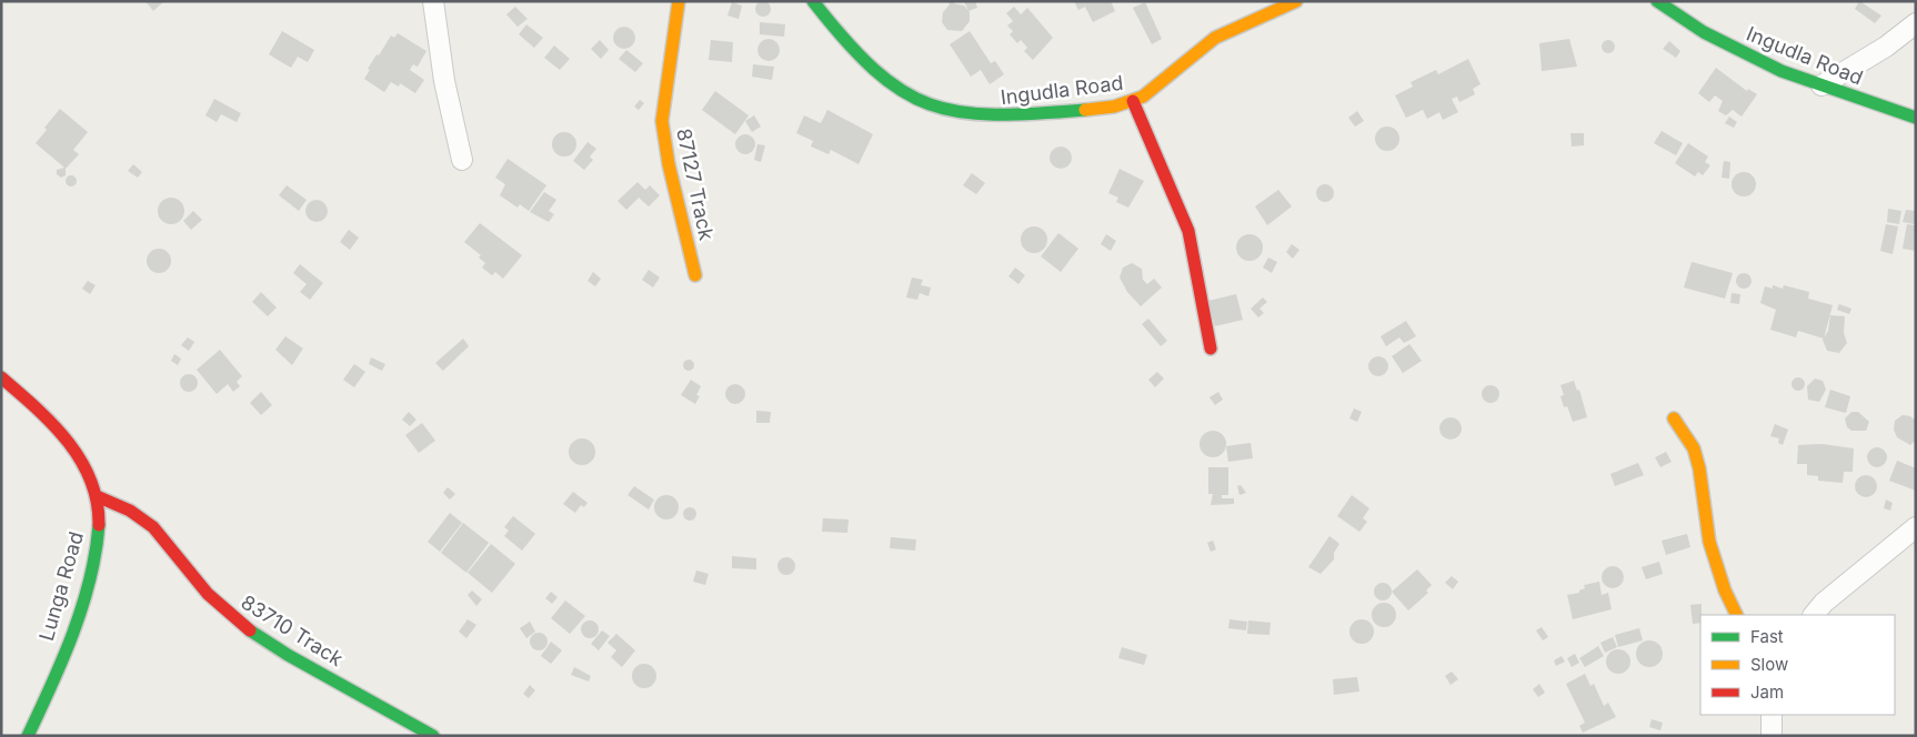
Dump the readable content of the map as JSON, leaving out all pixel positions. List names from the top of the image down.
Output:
{
  "streets": {
    "street": [
      "Ingudla Road",
      "87127 Track",
      "Lunga Road",
      "83710 Track"
    ]
  },
  "crossings": [
    ["Lunga Road", "83710 Track"]
  ],
  "legend": ["Fast", "Slow", "Jam"]
}
